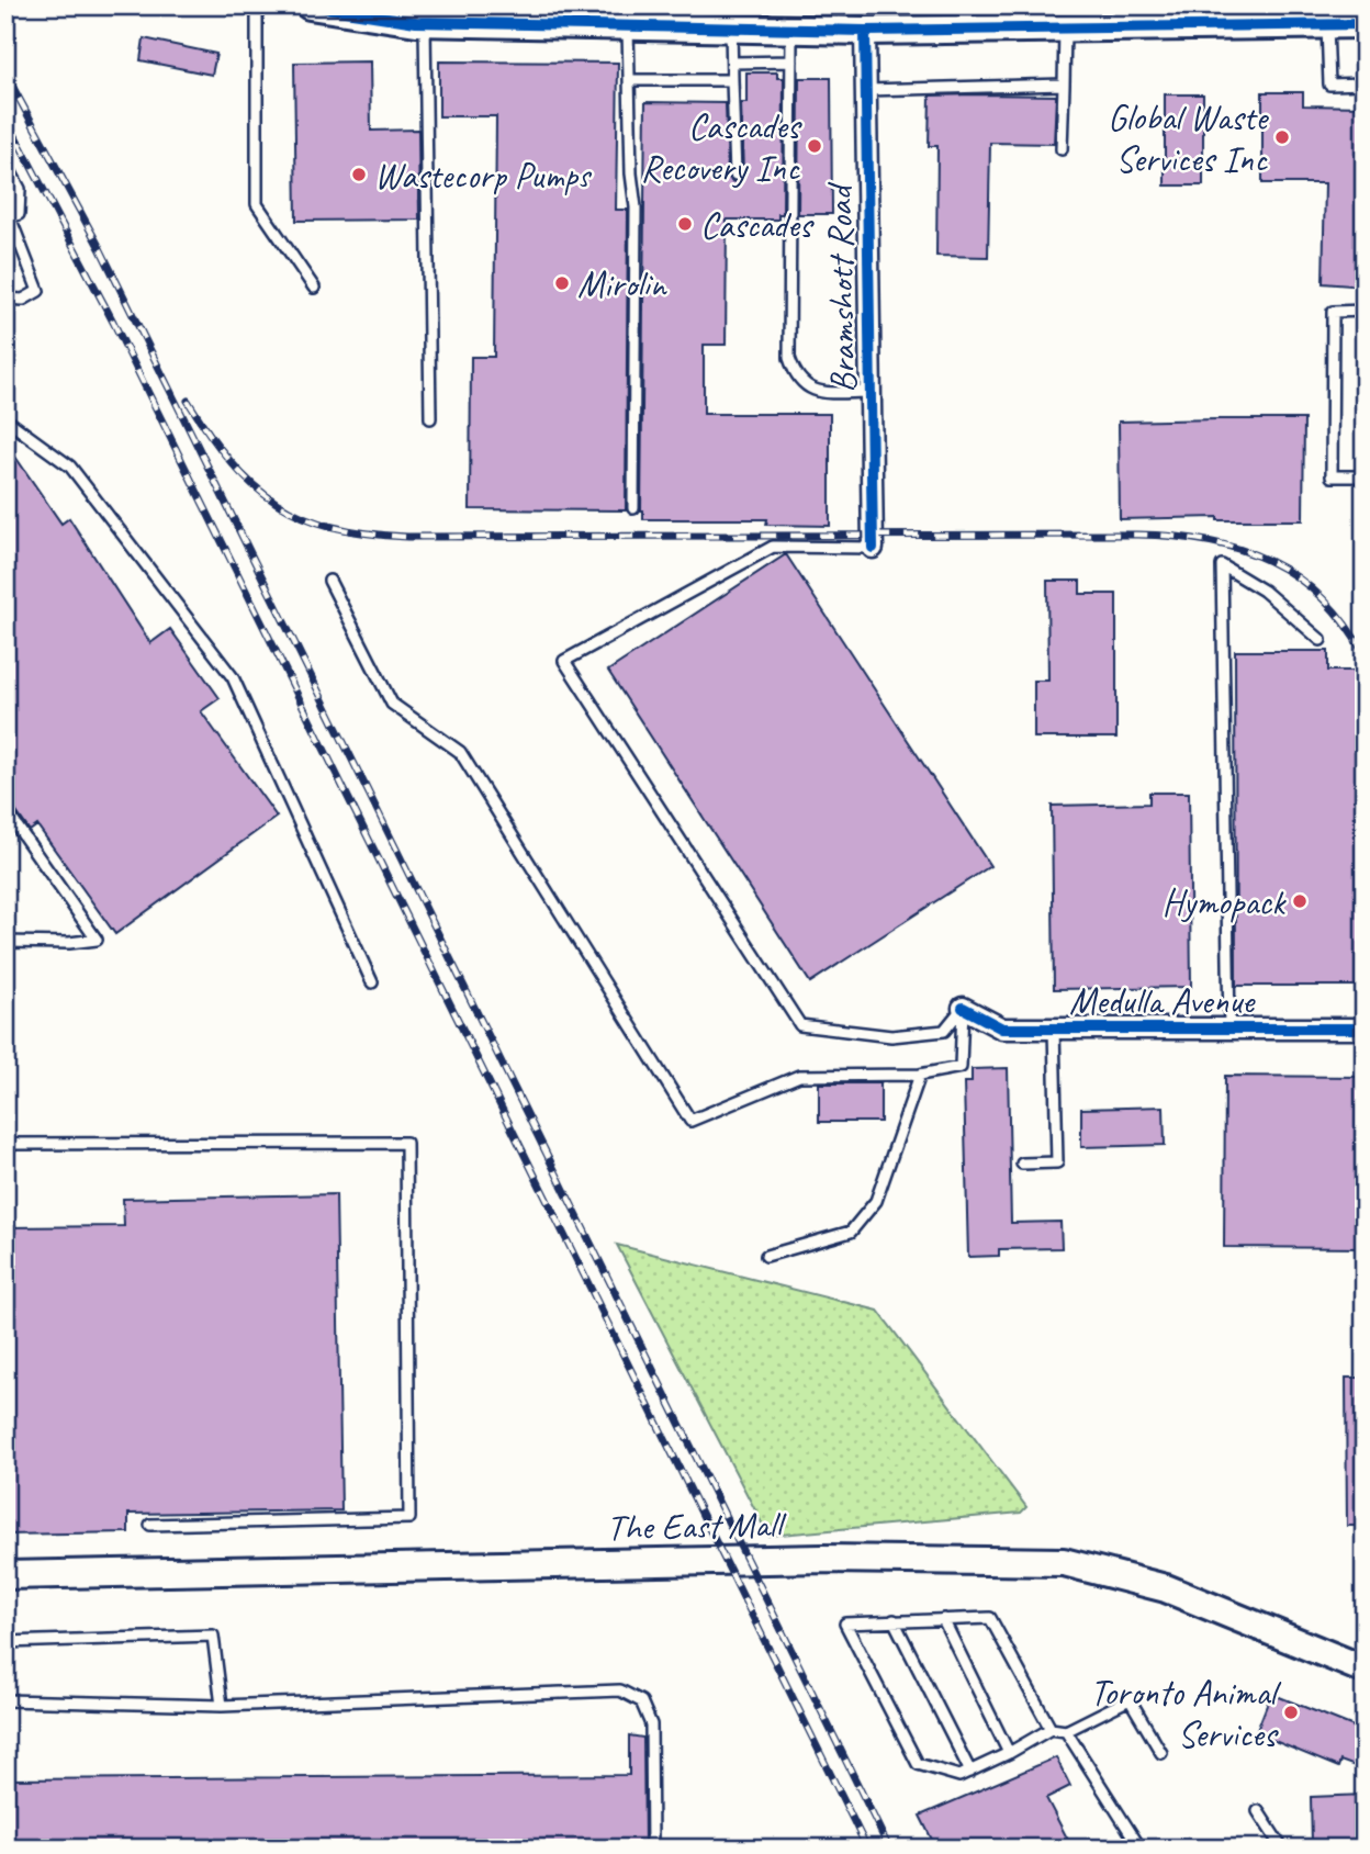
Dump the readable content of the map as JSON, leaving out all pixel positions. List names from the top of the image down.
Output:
{
  "streets": {
    "main road": ["The East Mall"],
    "street": ["Bramshott Road", "Medulla Avenue"]
  },
  "places": [
    "Global Waste Services Inc",
    "Cascades Recovery Inc",
    "Wastecorp Pumps",
    "Cascades",
    "Mirolin",
    "Hymopack",
    "Toronto Animal Services"
  ]
}
